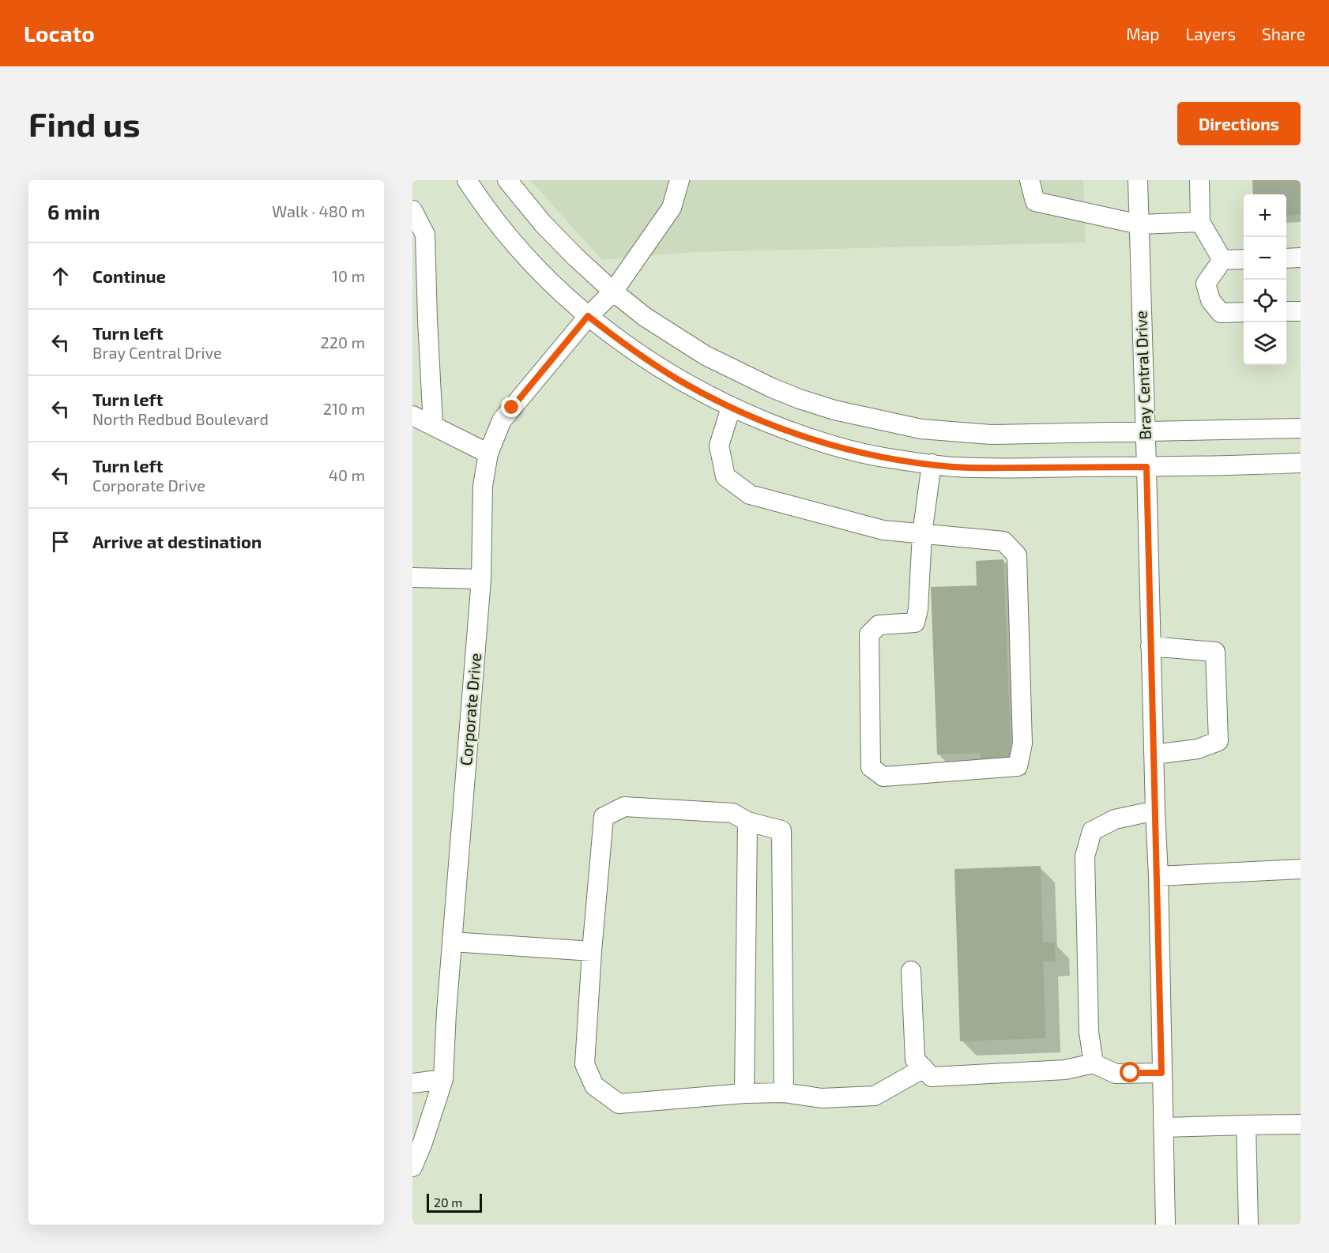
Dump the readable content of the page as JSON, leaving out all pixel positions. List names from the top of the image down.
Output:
{
  "streets": {
    "street": ["Bray Central Drive", "Corporate Drive"]
  },
  "scale_bar": "20 m",
  "page": {
    "header": "Locato",
    "nav": ["Map", "Layers", "Share"],
    "buttons": "Directions",
    "title": "Find us",
    "heading": ["6 min", "Walk · 480 m"],
    "map_buttons": ["+", "−"],
    "list": [
      ["Continue", "10 m"],
      ["Turn left", "Bray Central Drive", "220 m"],
      ["Turn left", "North Redbud Boulevard", "210 m"],
      ["Turn left", "Corporate Drive", "40 m"],
      "Arrive at destination"
    ],
    "scale": "20 m"
  }
}
